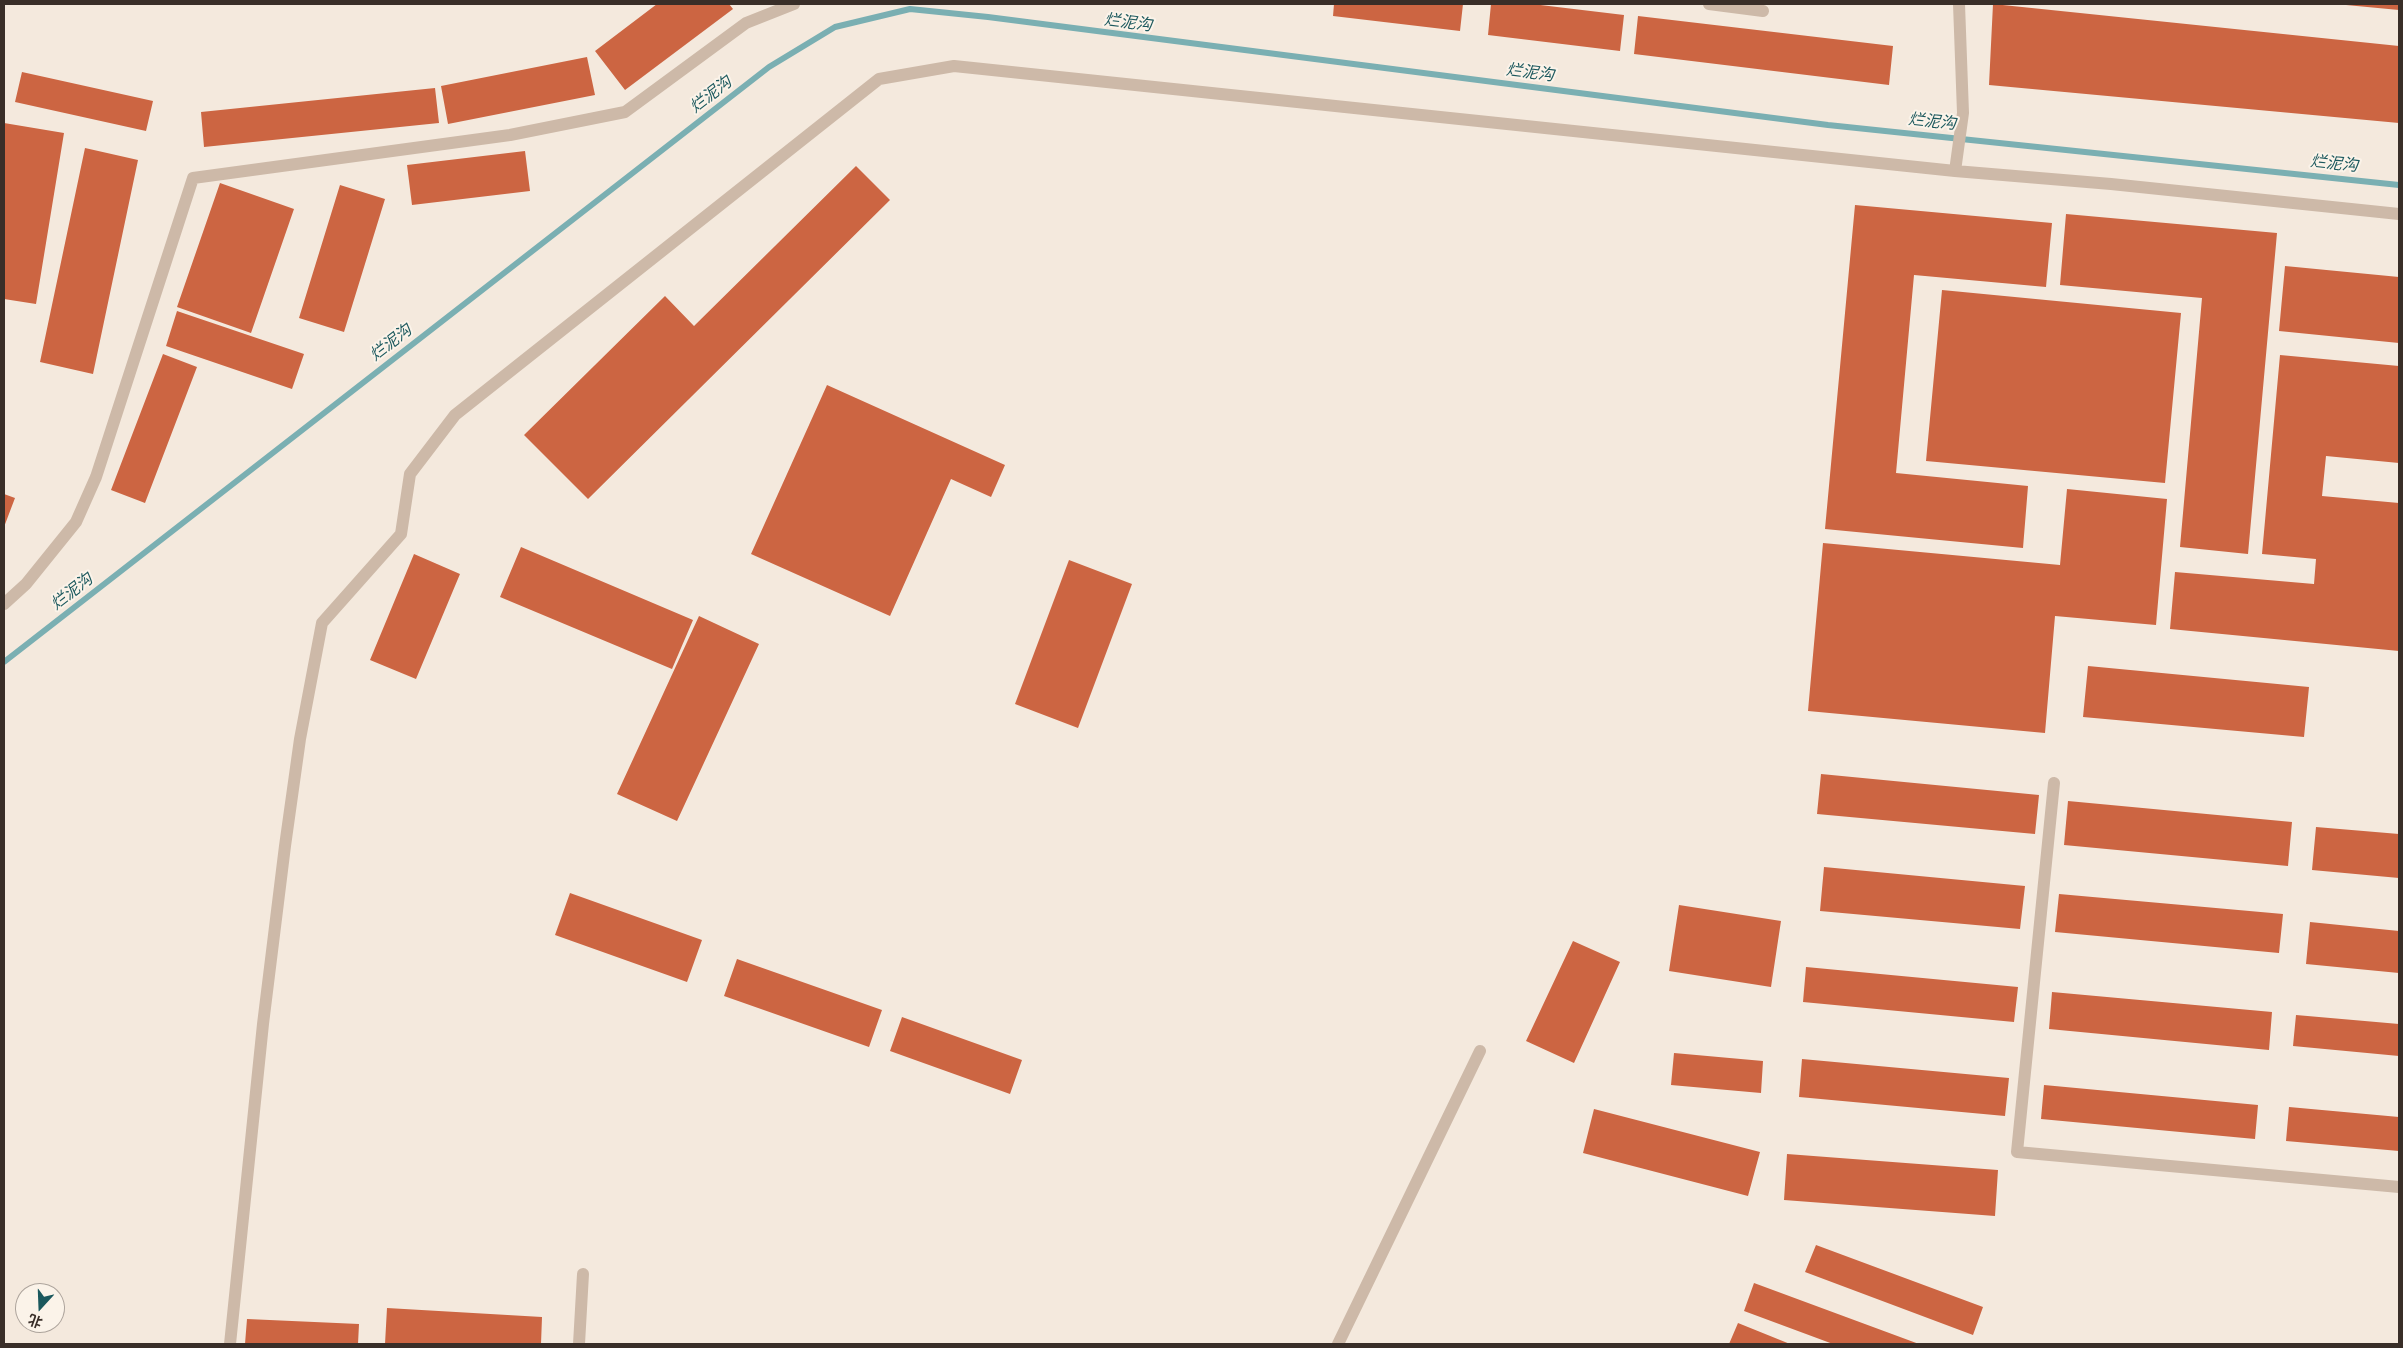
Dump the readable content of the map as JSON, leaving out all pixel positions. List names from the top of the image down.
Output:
{
  "water": ["烂泥沟"],
  "north": "bottom"
}
